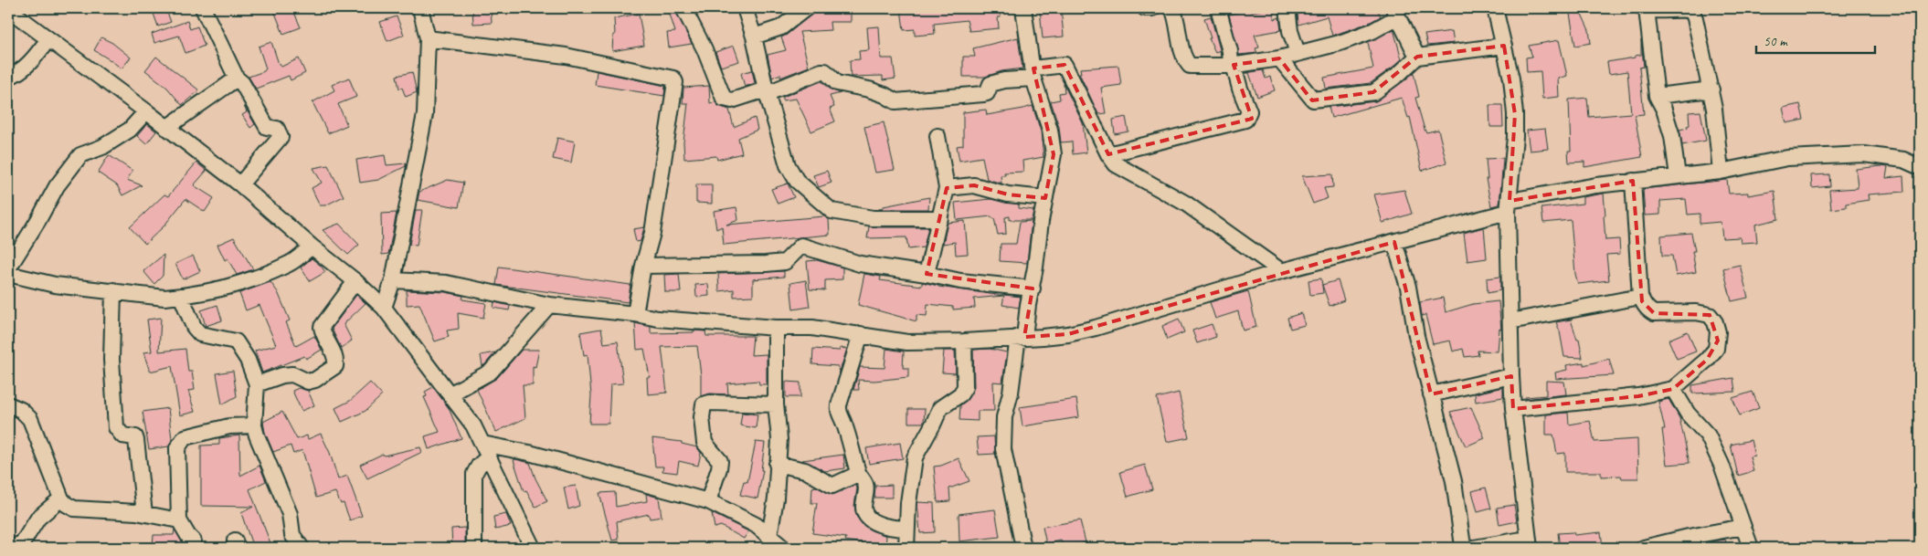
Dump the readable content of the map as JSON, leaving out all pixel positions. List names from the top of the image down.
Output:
{
  "scale_bar": "50 m"
}
